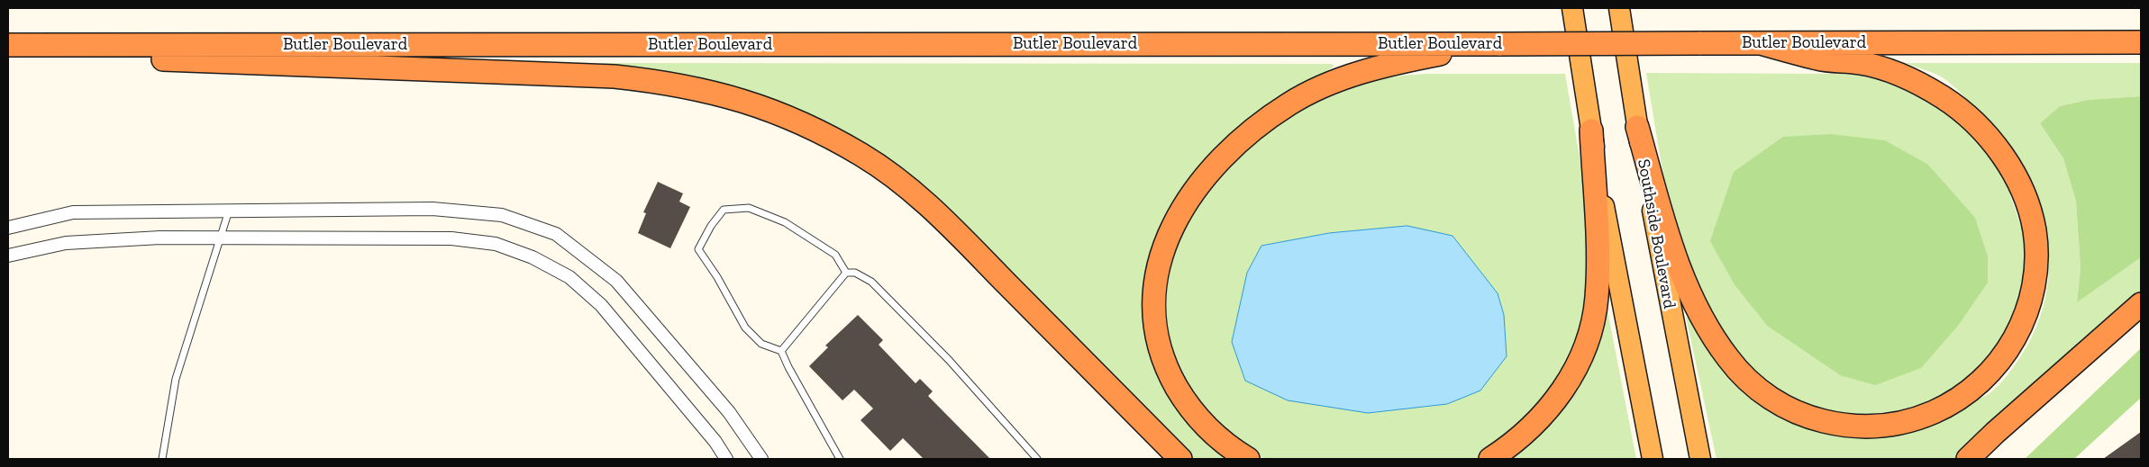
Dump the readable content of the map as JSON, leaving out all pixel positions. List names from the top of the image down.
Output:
{
  "streets": {
    "highway": ["Butler Boulevard", "Southside Boulevard"]
  }
}
